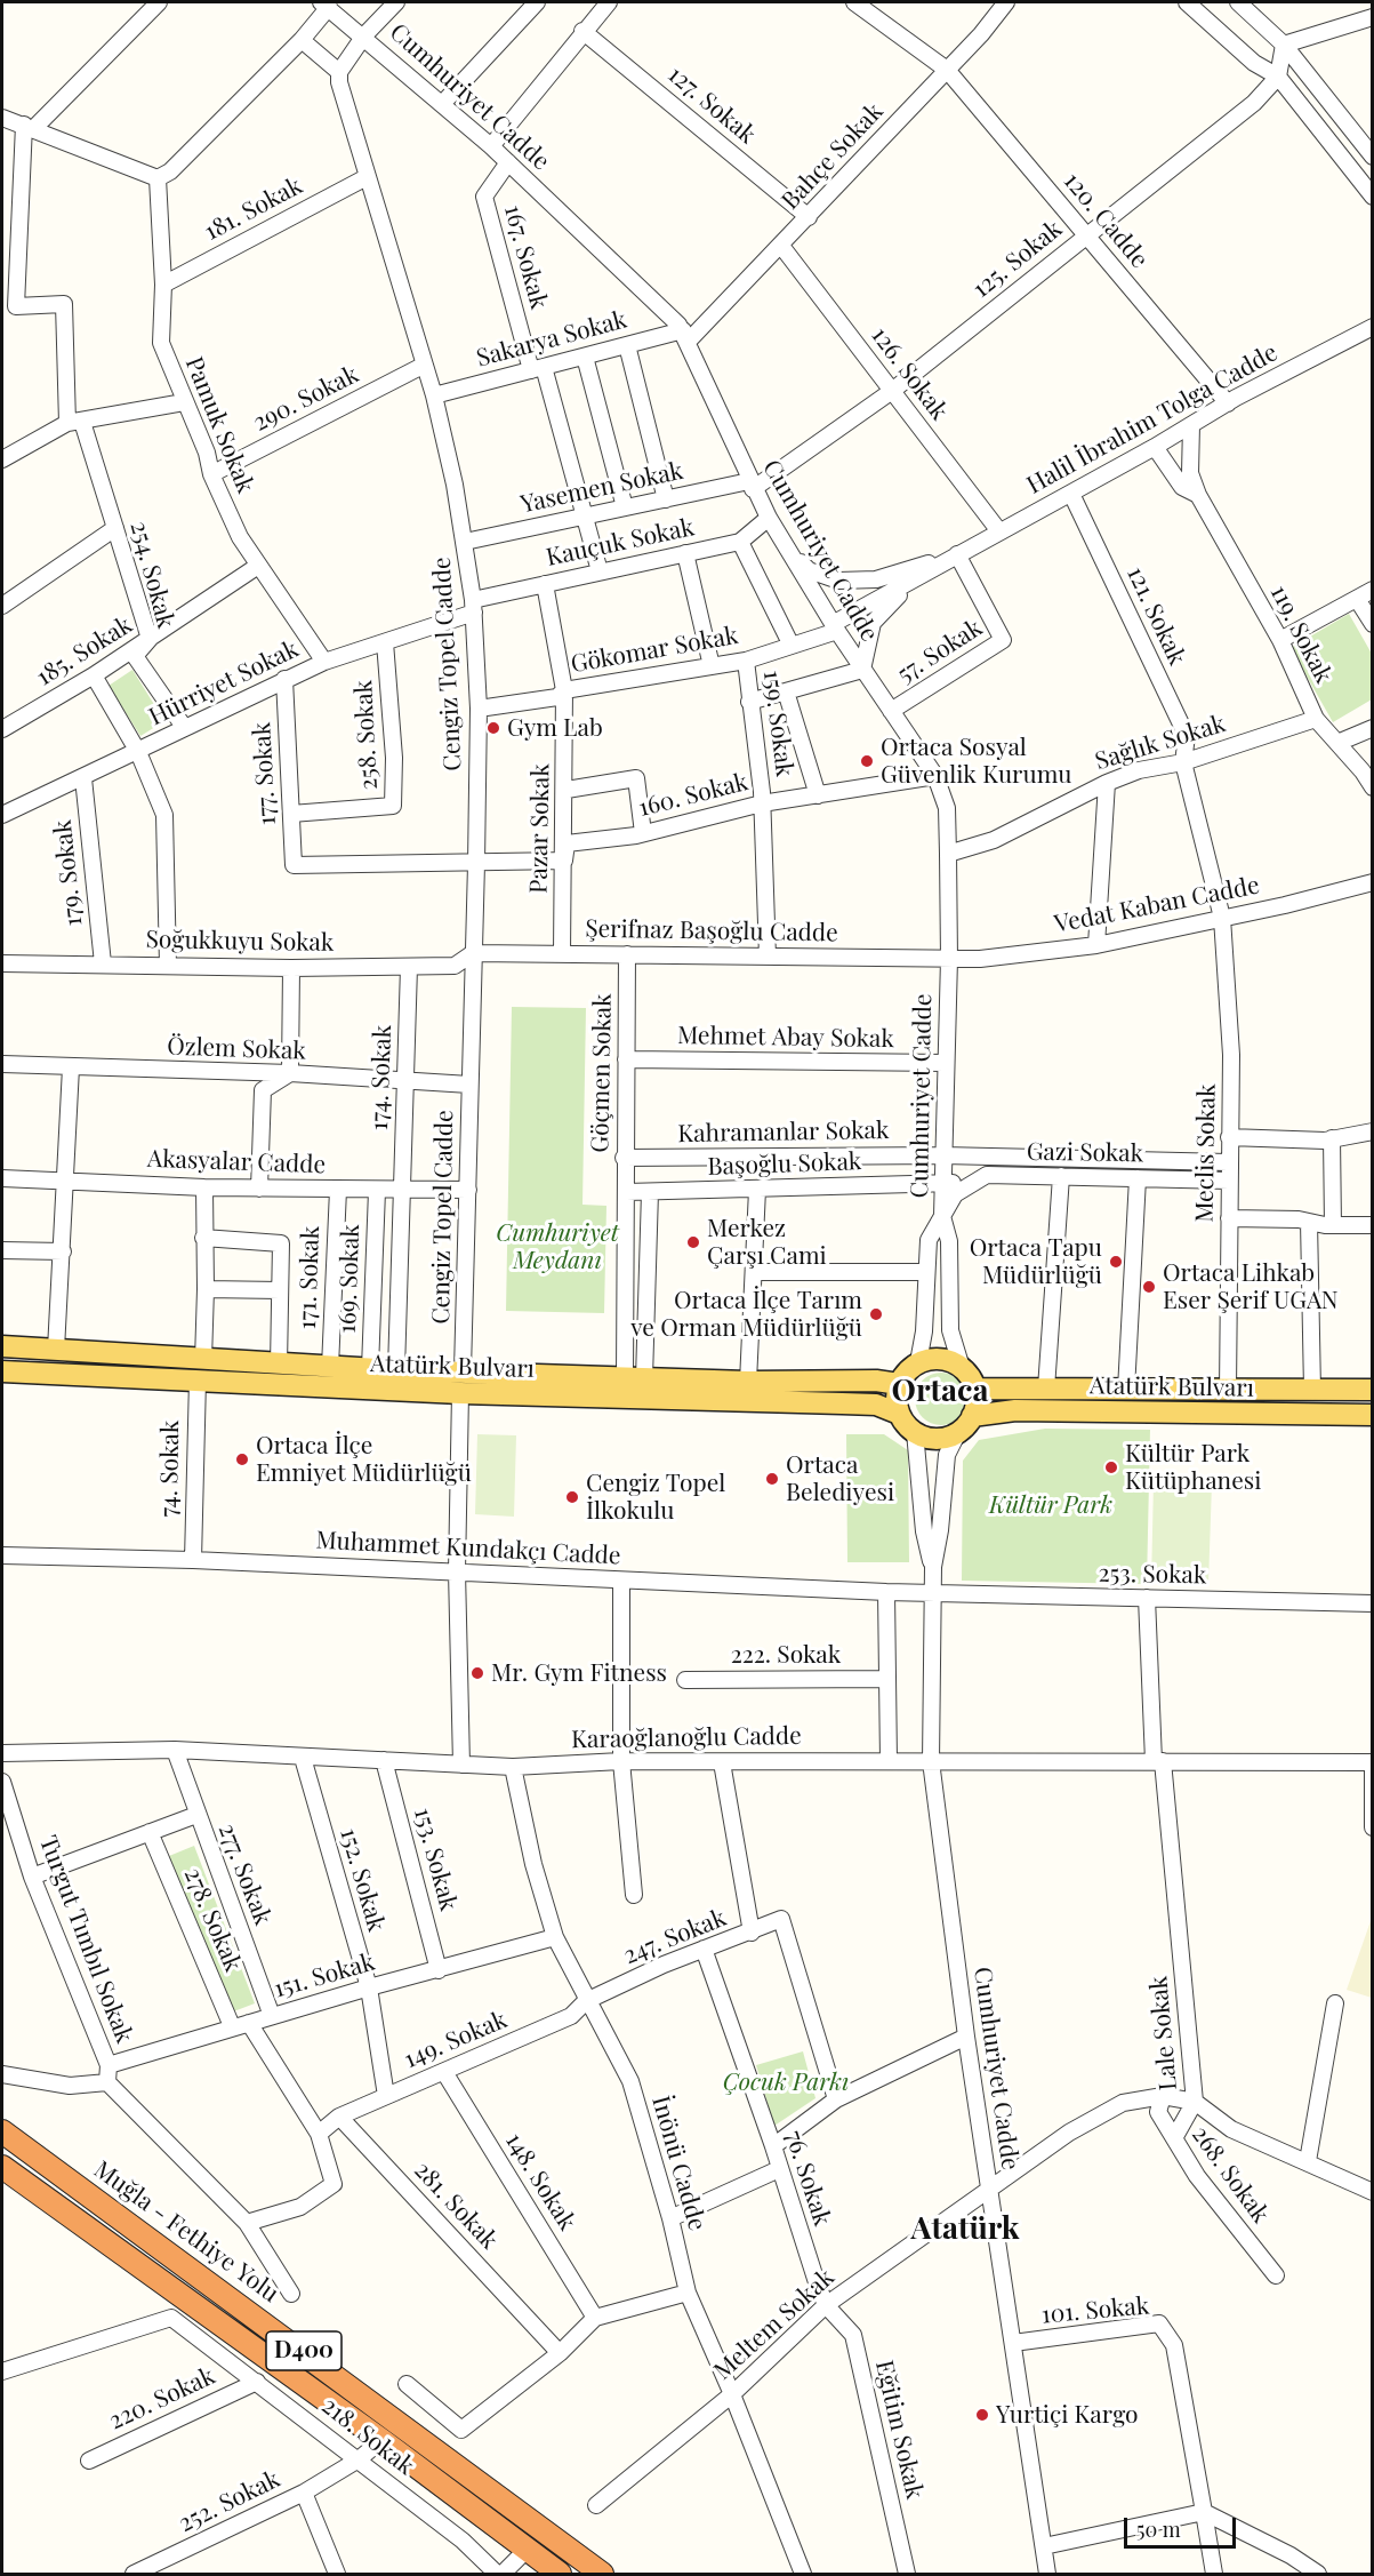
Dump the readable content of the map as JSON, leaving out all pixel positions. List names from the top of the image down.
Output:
{
  "streets": {
    "highway": ["Muğla - Fethiye Yolu", "D400"],
    "main road": ["Atatürk Bulvarı"],
    "street": [
      "Cumhuriyet Cadde",
      "127. Sokak",
      "Bahçe Sokak",
      "181. Sokak",
      "120. Cadde",
      "167. Sokak",
      "125. Sokak",
      "Sakarya Sokak",
      "126. Sokak",
      "290. Sokak",
      "Halil İbrahim Tolga Cadde",
      "Pamuk Sokak",
      "Yasemen Sokak",
      "Kauçuk Sokak",
      "254. Sokak",
      "121. Sokak",
      "119. Sokak",
      "Gökomar Sokak",
      "185. Sokak",
      "57. Sokak",
      "Cengiz Topel Cadde",
      "Hürriyet Sokak",
      "159. Sokak",
      "258. Sokak",
      "Sağlık Sokak",
      "177. Sokak",
      "160. Sokak",
      "Pazar Sokak",
      "179. Sokak",
      "Vedat Kaban Cadde",
      "Şerifnaz Başoğlu Cadde",
      "Soğukkuyu Sokak",
      "Mehmet Abay Sokak",
      "Özlem Sokak",
      "Göçmen Sokak",
      "174. Sokak",
      "Kahramanlar Sokak",
      "Gazi Sokak",
      "Meclis Sokak",
      "Akasyalar Cadde",
      "Başoğlu Sokak",
      "171. Sokak",
      "169. Sokak",
      "74. Sokak",
      "Muhammet Kundakçı Cadde",
      "253. Sokak",
      "222. Sokak",
      "Karaoğlanoğlu Cadde",
      "153. Sokak",
      "277. Sokak",
      "152. Sokak",
      "278. Sokak",
      "247. Sokak",
      "Turgut Tımbıl Sokak",
      "151. Sokak",
      "Lale Sokak",
      "149. Sokak",
      "İnönü Cadde",
      "268. Sokak",
      "76. Sokak",
      "148. Sokak",
      "281. Sokak",
      "101. Sokak",
      "Meltem Sokak",
      "220. Sokak",
      "Eğitim Sokak",
      "218. Sokak",
      "252. Sokak"
    ]
  },
  "crossings": [
    ["Cumhuriyet Cadde", "Bahçe Sokak"],
    ["Cumhuriyet Cadde", "167. Sokak"],
    ["Cumhuriyet Cadde", "125. Sokak"],
    ["Cumhuriyet Cadde", "Sakarya Sokak"],
    ["Cumhuriyet Cadde", "Yasemen Sokak"],
    ["Cumhuriyet Cadde", "Kauçuk Sokak"],
    ["Cumhuriyet Cadde", "Gökomar Sokak"],
    ["Cumhuriyet Cadde", "57. Sokak"],
    ["Cumhuriyet Cadde", "Sağlık Sokak"],
    ["Cumhuriyet Cadde", "160. Sokak"],
    ["Cumhuriyet Cadde", "Vedat Kaban Cadde"],
    ["Cumhuriyet Cadde", "Şerifnaz Başoğlu Cadde"],
    ["Cumhuriyet Cadde", "Mehmet Abay Sokak"],
    ["Cumhuriyet Cadde", "Kahramanlar Sokak"],
    ["Cumhuriyet Cadde", "Gazi Sokak"],
    ["Cumhuriyet Cadde", "Başoğlu Sokak"],
    ["Cumhuriyet Cadde", "Atatürk Bulvarı"],
    ["Cumhuriyet Cadde", "Muhammet Kundakçı Cadde"],
    ["Cumhuriyet Cadde", "253. Sokak"],
    ["Cumhuriyet Cadde", "Karaoğlanoğlu Cadde"],
    ["Cumhuriyet Cadde", "101. Sokak"],
    ["Cumhuriyet Cadde", "Meltem Sokak"],
    ["127. Sokak", "Bahçe Sokak"],
    ["Bahçe Sokak", "120. Cadde"],
    ["Bahçe Sokak", "Sakarya Sokak"],
    ["Bahçe Sokak", "126. Sokak"],
    ["181. Sokak", "Pamuk Sokak"],
    ["181. Sokak", "Cengiz Topel Cadde"],
    ["120. Cadde", "125. Sokak"],
    ["120. Cadde", "Halil İbrahim Tolga Cadde"],
    ["167. Sokak", "Sakarya Sokak"],
    ["125. Sokak", "126. Sokak"],
    ["125. Sokak", "Yasemen Sokak"],
    ["Sakarya Sokak", "Cengiz Topel Cadde"],
    ["126. Sokak", "Halil İbrahim Tolga Cadde"],
    ["290. Sokak", "Pamuk Sokak"],
    ["290. Sokak", "Cengiz Topel Cadde"],
    ["Halil İbrahim Tolga Cadde", "121. Sokak"],
    ["Halil İbrahim Tolga Cadde", "Gökomar Sokak"],
    ["Halil İbrahim Tolga Cadde", "57. Sokak"],
    ["Pamuk Sokak", "185. Sokak"],
    ["Pamuk Sokak", "Hürriyet Sokak"],
    ["Yasemen Sokak", "Cengiz Topel Cadde"],
    ["Kauçuk Sokak", "Cengiz Topel Cadde"],
    ["Kauçuk Sokak", "Hürriyet Sokak"],
    ["Kauçuk Sokak", "Pazar Sokak"],
    ["254. Sokak", "185. Sokak"],
    ["254. Sokak", "Hürriyet Sokak"],
    ["121. Sokak", "Sağlık Sokak"],
    ["121. Sokak", "Vedat Kaban Cadde"],
    ["121. Sokak", "Meclis Sokak"],
    ["119. Sokak", "Sağlık Sokak"],
    ["Gökomar Sokak", "57. Sokak"],
    ["Gökomar Sokak", "Cengiz Topel Cadde"],
    ["Gökomar Sokak", "159. Sokak"],
    ["Gökomar Sokak", "Pazar Sokak"],
    ["Cengiz Topel Cadde", "Hürriyet Sokak"],
    ["Cengiz Topel Cadde", "177. Sokak"],
    ["Cengiz Topel Cadde", "Şerifnaz Başoğlu Cadde"],
    ["Cengiz Topel Cadde", "Soğukkuyu Sokak"],
    ["Cengiz Topel Cadde", "Özlem Sokak"],
    ["Cengiz Topel Cadde", "Akasyalar Cadde"],
    ["Cengiz Topel Cadde", "Atatürk Bulvarı"],
    ["Hürriyet Sokak", "258. Sokak"],
    ["Hürriyet Sokak", "177. Sokak"],
    ["Hürriyet Sokak", "179. Sokak"],
    ["159. Sokak", "160. Sokak"],
    ["159. Sokak", "Şerifnaz Başoğlu Cadde"],
    ["258. Sokak", "177. Sokak"],
    ["160. Sokak", "Pazar Sokak"],
    ["Pazar Sokak", "Şerifnaz Başoğlu Cadde"],
    ["179. Sokak", "Soğukkuyu Sokak"],
    ["Vedat Kaban Cadde", "Şerifnaz Başoğlu Cadde"],
    ["Vedat Kaban Cadde", "Meclis Sokak"],
    ["Şerifnaz Başoğlu Cadde", "Soğukkuyu Sokak"],
    ["Şerifnaz Başoğlu Cadde", "Göçmen Sokak"],
    ["Soğukkuyu Sokak", "174. Sokak"],
    ["Mehmet Abay Sokak", "Göçmen Sokak"],
    ["Özlem Sokak", "174. Sokak"],
    ["Göçmen Sokak", "Kahramanlar Sokak"],
    ["Göçmen Sokak", "Başoğlu Sokak"],
    ["Göçmen Sokak", "Atatürk Bulvarı"],
    ["174. Sokak", "Akasyalar Cadde"],
    ["174. Sokak", "Atatürk Bulvarı"],
    ["Kahramanlar Sokak", "Gazi Sokak"],
    ["Gazi Sokak", "Meclis Sokak"],
    ["Gazi Sokak", "Başoğlu Sokak"],
    ["Meclis Sokak", "Atatürk Bulvarı"],
    ["Akasyalar Cadde", "171. Sokak"],
    ["Akasyalar Cadde", "169. Sokak"],
    ["Akasyalar Cadde", "74. Sokak"],
    ["171. Sokak", "Atatürk Bulvarı"],
    ["169. Sokak", "Atatürk Bulvarı"],
    ["Atatürk Bulvarı", "74. Sokak"],
    ["74. Sokak", "Muhammet Kundakçı Cadde"],
    ["Muhammet Kundakçı Cadde", "253. Sokak"],
    ["253. Sokak", "Lale Sokak"],
    ["Karaoğlanoğlu Cadde", "153. Sokak"],
    ["Karaoğlanoğlu Cadde", "277. Sokak"],
    ["Karaoğlanoğlu Cadde", "152. Sokak"],
    ["Karaoğlanoğlu Cadde", "Lale Sokak"],
    ["Karaoğlanoğlu Cadde", "İnönü Cadde"],
    ["153. Sokak", "151. Sokak"],
    ["277. Sokak", "151. Sokak"],
    ["152. Sokak", "151. Sokak"],
    ["152. Sokak", "149. Sokak"],
    ["278. Sokak", "151. Sokak"],
    ["247. Sokak", "149. Sokak"],
    ["247. Sokak", "İnönü Cadde"],
    ["247. Sokak", "76. Sokak"],
    ["Turgut Tımbıl Sokak", "151. Sokak"],
    ["151. Sokak", "İnönü Cadde"],
    ["Lale Sokak", "Meltem Sokak"],
    ["149. Sokak", "İnönü Cadde"],
    ["149. Sokak", "148. Sokak"],
    ["149. Sokak", "281. Sokak"],
    ["İnönü Cadde", "Meltem Sokak"],
    ["268. Sokak", "Meltem Sokak"],
    ["76. Sokak", "Meltem Sokak"],
    ["76. Sokak", "Eğitim Sokak"],
    ["Meltem Sokak", "Eğitim Sokak"],
    ["220. Sokak", "218. Sokak"]
  ],
  "districts": ["Ortaca", "Atatürk"],
  "parks": ["Cumhuriyet Meydanı", "Kültür Park", "Çocuk Parkı"],
  "places": [
    "Gym Lab",
    "Ortaca Sosyal Güvenlik Kurumu",
    "Merkez Çarşı Cami",
    "Ortaca Tapu Müdürlüğü",
    "Ortaca Lihkab Eser Şerif UGAN",
    "Ortaca İlçe Tarım ve Orman Müdürlüğü",
    "Ortaca İlçe Emniyet Müdürlüğü",
    "Kültür Park Kütüphanesi",
    "Ortaca Belediyesi",
    "Cengiz Topel İlkokulu",
    "Mr. Gym Fitness",
    "Yurtiçi Kargo"
  ],
  "scale_bar": "50 m"
}
